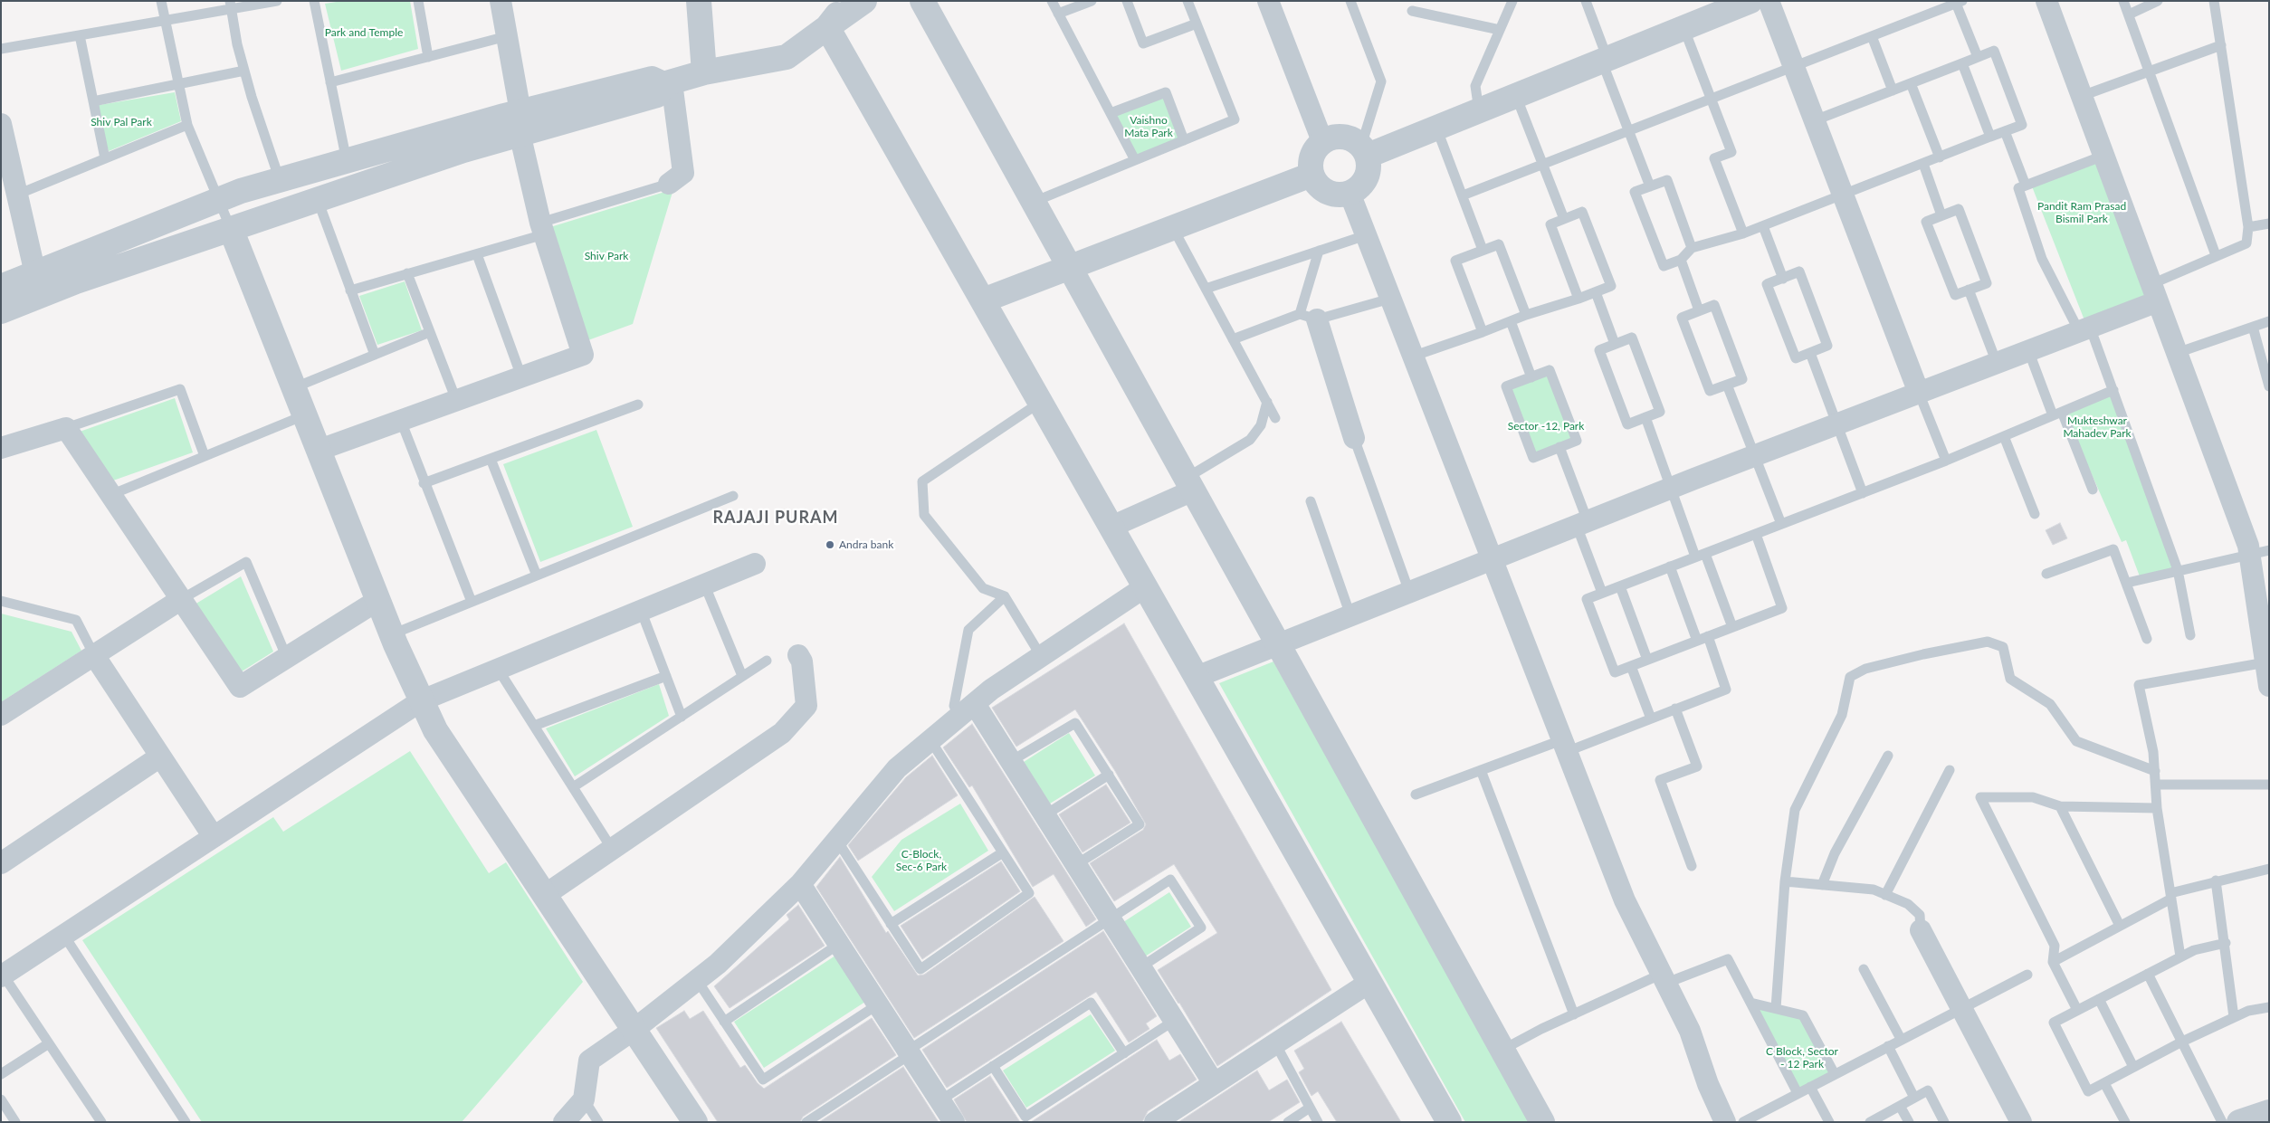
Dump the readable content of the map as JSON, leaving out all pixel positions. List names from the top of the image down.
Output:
{
  "districts": ["RAJAJI PURAM"],
  "parks": [
    "Park and Temple",
    "Vaishno Mata Park",
    "Shiv Pal Park",
    "Pandit Ram Prasad Bismil Park",
    "Shiv Park",
    "Mukteshwar Mahadev Park",
    "Sector -12, Park",
    "C-Block, Sec-6 Park",
    "C Block, Sector - 12 Park"
  ],
  "places": ["Andra bank"]
}
